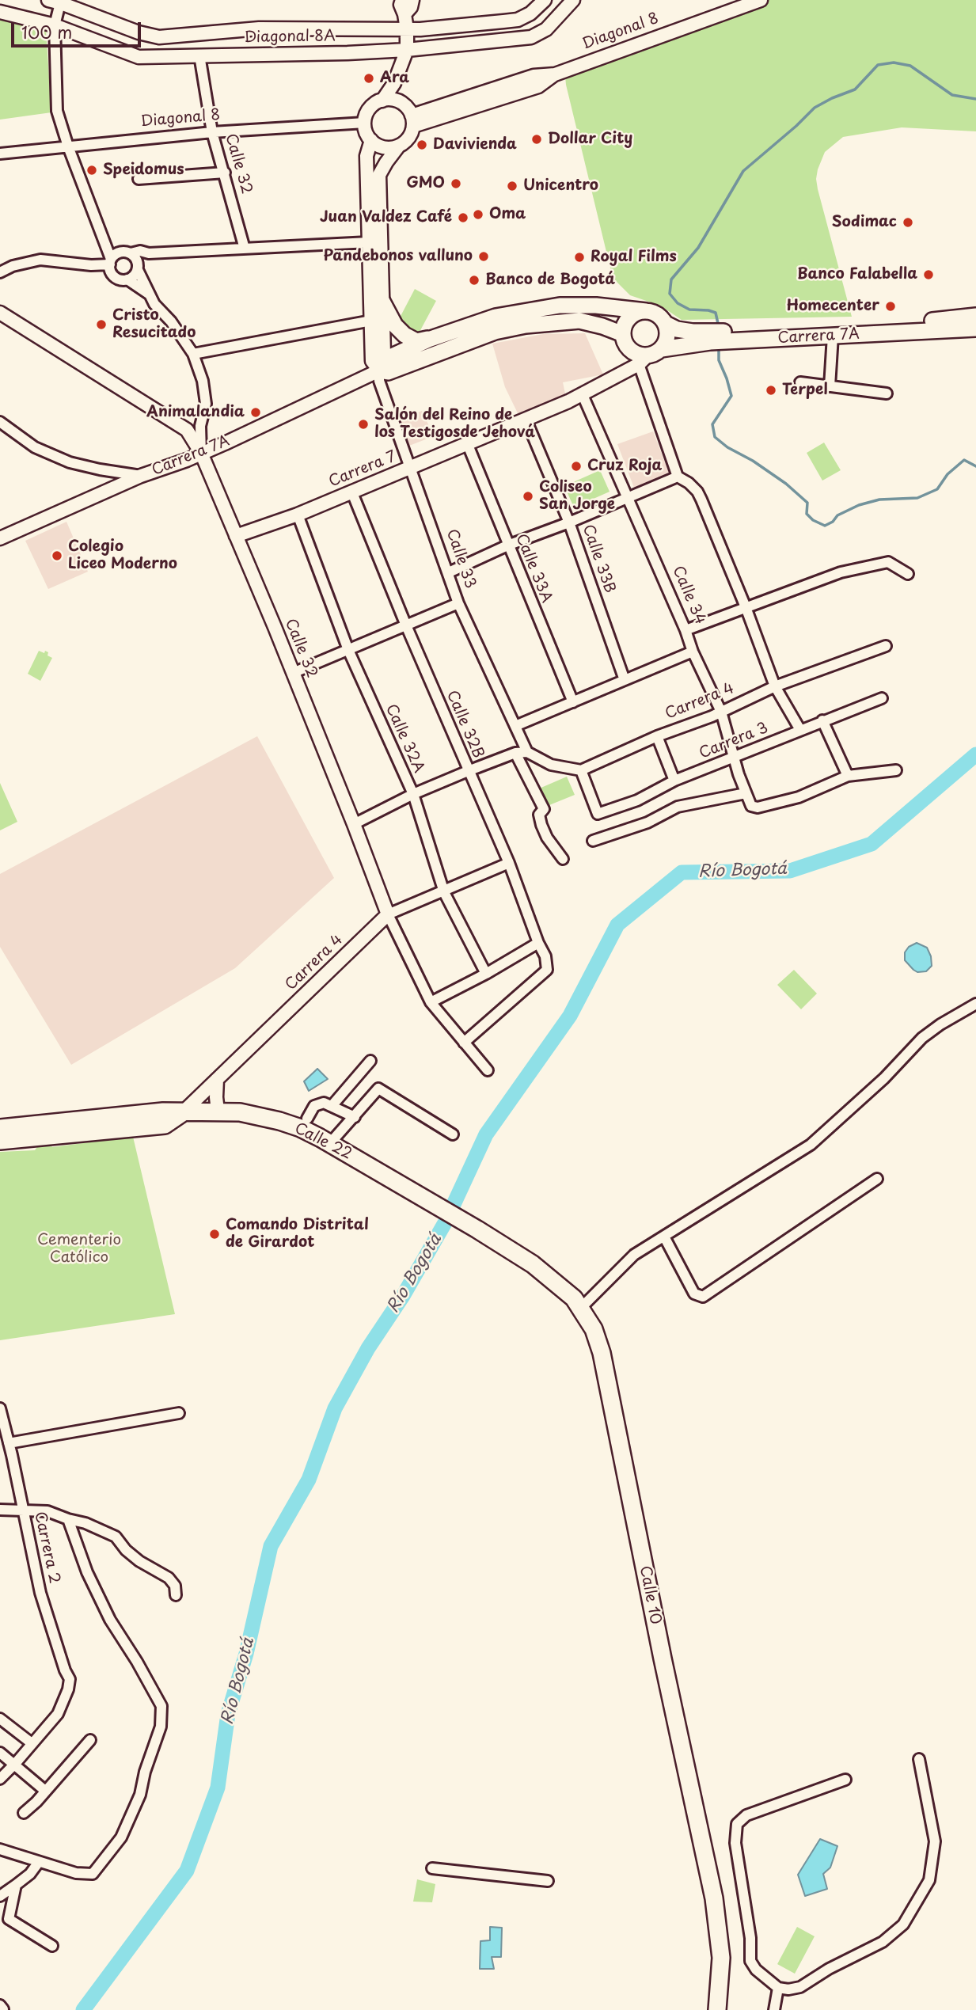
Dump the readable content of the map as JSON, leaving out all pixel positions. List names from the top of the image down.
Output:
{
  "streets": {
    "main road": ["Carrera 7A", "Calle 22", "Calle 10"],
    "street": [
      "Diagonal 8",
      "Diagonal 8A",
      "Calle 32",
      "Carrera 7",
      "Calle 33",
      "Calle 33B",
      "Calle 33A",
      "Calle 34",
      "Carrera 4",
      "Calle 32B",
      "Calle 32A",
      "Carrera 3",
      "Carrera 2"
    ]
  },
  "crossings": [
    ["Diagonal 8", "Calle 32"],
    ["Diagonal 8", "Calle 33"],
    ["Diagonal 8A", "Calle 32"],
    ["Calle 32", "Carrera 7A"],
    ["Calle 32", "Carrera 7"],
    ["Calle 32", "Carrera 4"],
    ["Calle 32", "Calle 32B"],
    ["Carrera 7A", "Carrera 7"],
    ["Carrera 7A", "Calle 33"],
    ["Carrera 7", "Calle 33"],
    ["Carrera 7", "Calle 33B"],
    ["Carrera 7", "Calle 33A"],
    ["Carrera 7", "Calle 34"],
    ["Carrera 7", "Calle 32B"],
    ["Carrera 7", "Calle 32A"],
    ["Calle 34", "Carrera 4"],
    ["Calle 34", "Carrera 3"],
    ["Carrera 4", "Calle 32B"],
    ["Carrera 4", "Calle 32A"],
    ["Carrera 4", "Carrera 3"],
    ["Carrera 4", "Calle 22"],
    ["Calle 22", "Calle 10"]
  ],
  "water": ["Río Bogotá"],
  "parks": ["Cementerio Católico"],
  "places": [
    "Ara",
    "Dollar City",
    "Davivienda",
    "Speidomus",
    "GMO",
    "Unicentro",
    "Oma",
    "Juan Valdez Café",
    "Sodimac",
    "Pandebonos valluno",
    "Royal Films",
    "Banco Falabella",
    "Banco de Bogotá",
    "Homecenter",
    "Cristo Resucitado",
    "Terpel",
    "Animalandia",
    "Salón del Reino de los Testigosde Jehová",
    "Cruz Roja",
    "Coliseo San Jorge",
    "Colegio Liceo Moderno",
    "Comando Distrital de Girardot"
  ],
  "scale_bar": "100 m"
}
